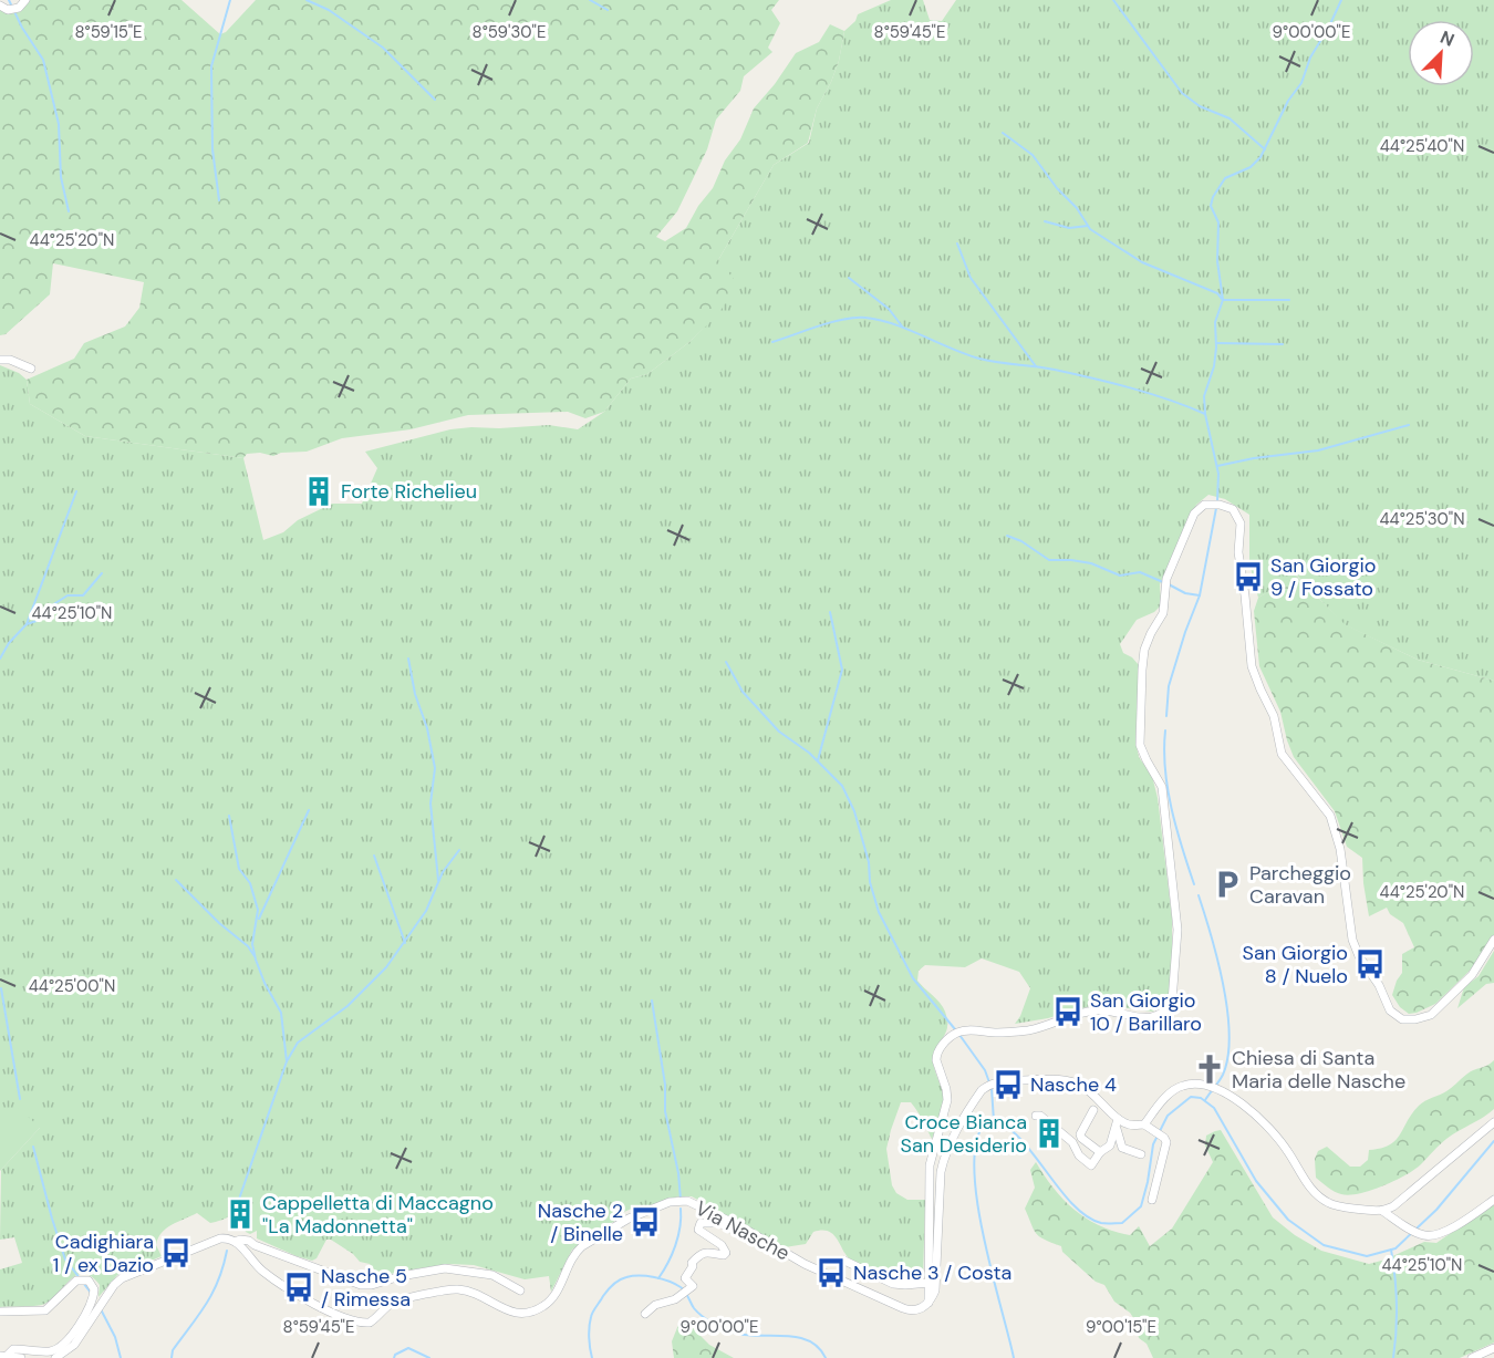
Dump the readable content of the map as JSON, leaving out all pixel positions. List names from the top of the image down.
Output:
{
  "streets": {
    "street": ["Via Nasche"]
  },
  "places": {
    "building": ["Forte Richelieu", "Croce Bianca San Desiderio", "Cappelletta di Maccagno \"La Madonnetta\""],
    "bus stop": [
      "San Giorgio 9 / Fossato",
      "San Giorgio 8 / Nuelo",
      "San Giorgio 10 / Barillaro",
      "Nasche 4",
      "Nasche 2 / Binelle",
      "Cadighiara 1 / ex Dazio",
      "Nasche 3 / Costa",
      "Nasche 5 / Rimessa"
    ],
    "parking": ["Parcheggio Caravan"],
    "church": ["Chiesa di Santa Maria delle Nasche"]
  },
  "north": "top right",
  "coordinates": [
    "8°59'15\"E",
    "8°59'30\"E",
    "9°00'00\"E",
    "8°59'45\"E",
    "44°25'40\"N",
    "44°25'20\"N",
    "44°25'30\"N",
    "44°25'10\"N",
    "44°25'00\"N",
    "9°00'15\"E"
  ]
}
